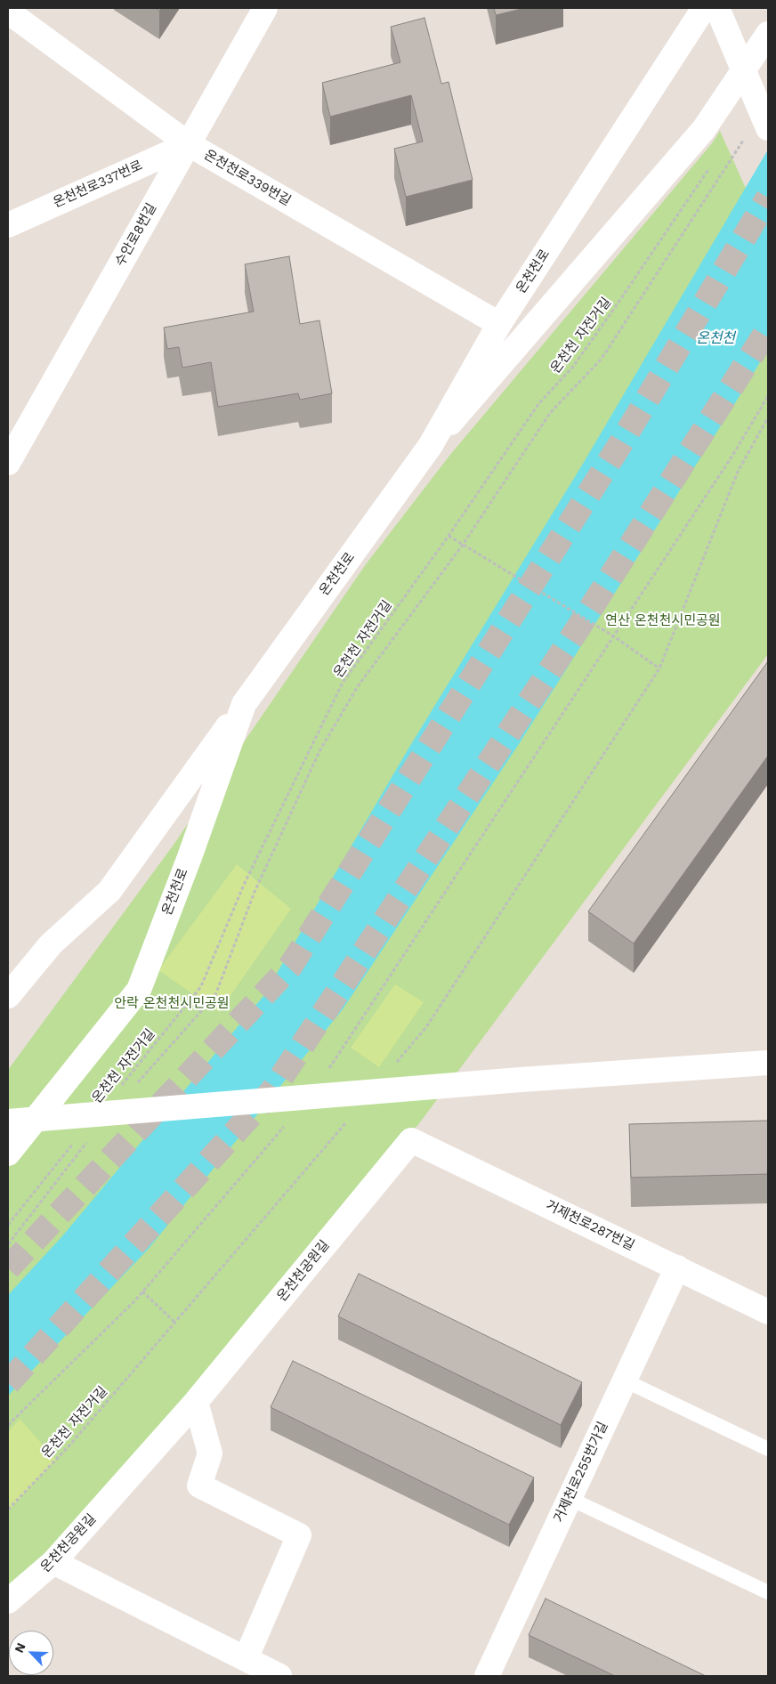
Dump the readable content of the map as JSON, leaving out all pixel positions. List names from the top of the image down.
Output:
{
  "streets": {
    "street": [
      "온천천로339번길",
      "온천천로337번로",
      "수안로8번길",
      "온천천로",
      "거제천로287번길",
      "온천천공원길",
      "거제천로255번가길"
    ],
    "path": ["온천천 자전거길"]
  },
  "crossings": [
    ["온천천로339번길", "온천천로337번로"],
    ["온천천로339번길", "수안로8번길"],
    ["온천천로339번길", "온천천로"],
    ["온천천로337번로", "수안로8번길"],
    ["거제천로287번길", "온천천공원길"],
    ["거제천로287번길", "거제천로255번가길"]
  ],
  "water": ["온천천"],
  "parks": ["연산 온천천시민공원", "안락 온천천시민공원"],
  "north": "top left"
}
